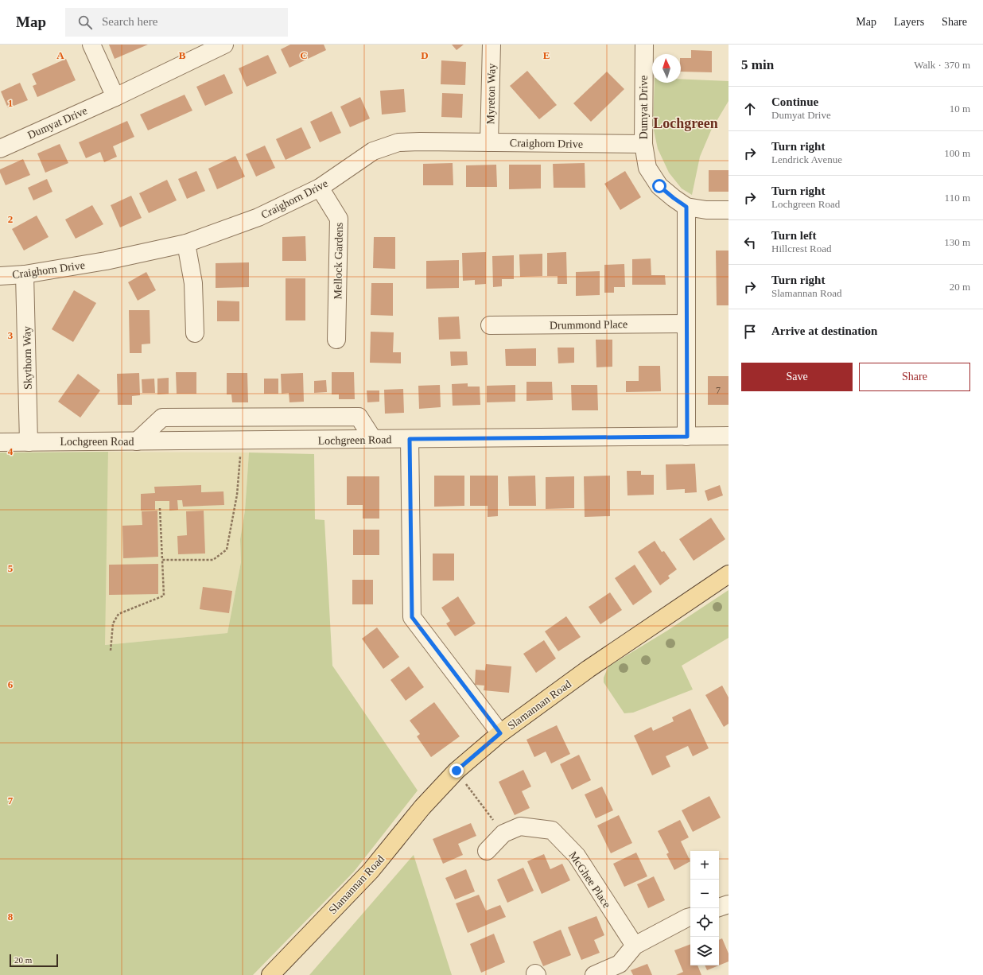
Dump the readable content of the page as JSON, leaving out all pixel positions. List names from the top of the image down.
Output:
{
  "streets": {
    "main road": ["Slamannan Road"],
    "street": [
      "Myreton Way",
      "Dumyat Drive",
      "Craighorn Drive",
      "Mellock Gardens",
      "Drummond Place",
      "Skythorn Way",
      "Lochgreen Road",
      "McGhee Place"
    ]
  },
  "crossings": [
    ["Myreton Way", "Craighorn Drive"],
    ["Dumyat Drive", "Craighorn Drive"],
    ["Craighorn Drive", "Mellock Gardens"],
    ["Craighorn Drive", "Skythorn Way"],
    ["Skythorn Way", "Lochgreen Road"]
  ],
  "districts": ["Lochgreen"],
  "house_numbers": ["7"],
  "scale_bar": "20 m",
  "north": "top",
  "page": {
    "header": "Map",
    "search": "Search here",
    "nav": ["Map", "Layers", "Share"],
    "heading": ["5 min", "Walk · 370 m"],
    "list": [
      ["Continue", "Dumyat Drive", "10 m"],
      ["Turn right", "Lendrick Avenue", "100 m"],
      ["Turn right", "Lochgreen Road", "110 m"],
      ["Turn left", "Hillcrest Road", "130 m"],
      ["Turn right", "Slamannan Road", "20 m"],
      "Arrive at destination"
    ],
    "buttons": ["Save", "Share"],
    "map_buttons": ["+", "−"],
    "scale": "20 m"
  },
  "grid": {
    "columns": [
      "A",
      "B",
      "C",
      "D",
      "E"
    ],
    "rows": [
      "1",
      "2",
      "3",
      "4",
      "5",
      "6",
      "7",
      "8"
    ]
  }
}
